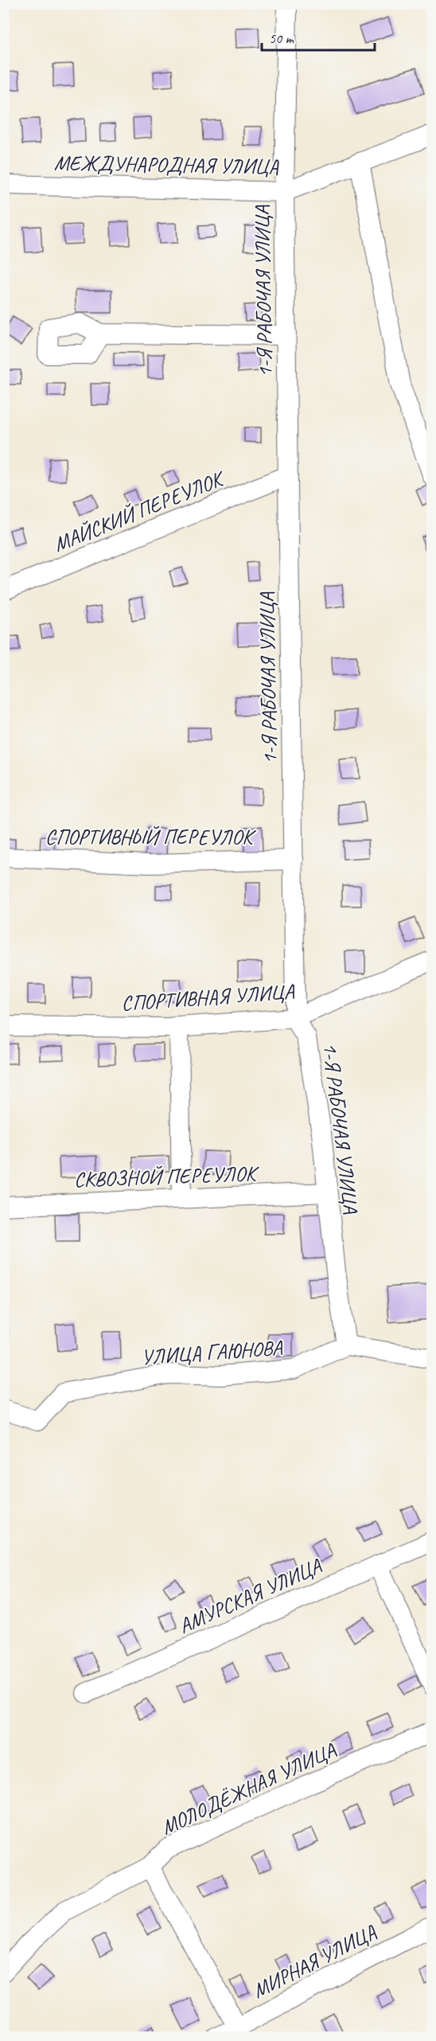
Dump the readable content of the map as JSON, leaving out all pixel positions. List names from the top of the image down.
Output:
{
  "streets": {
    "street": [
      "МЕЖДУНАРОДНАЯ УЛИЦА",
      "1-Я РАБОЧАЯ УЛИЦА",
      "МАЙСКИЙ ПЕРЕУЛОК",
      "СПОРТИВНЫЙ ПЕРЕУЛОК",
      "СПОРТИВНАЯ УЛИЦА",
      "СКВОЗНОЙ ПЕРЕУЛОК",
      "УЛИЦА ГАЮНОВА",
      "АМУРСКАЯ УЛИЦА",
      "МОЛОДЁЖНАЯ УЛИЦА",
      "МИРНАЯ УЛИЦА"
    ]
  },
  "crossings": [
    ["МЕЖДУНАРОДНАЯ УЛИЦА", "1-Я РАБОЧАЯ УЛИЦА"],
    ["1-Я РАБОЧАЯ УЛИЦА", "МАЙСКИЙ ПЕРЕУЛОК"],
    ["1-Я РАБОЧАЯ УЛИЦА", "СПОРТИВНЫЙ ПЕРЕУЛОК"],
    ["1-Я РАБОЧАЯ УЛИЦА", "СПОРТИВНАЯ УЛИЦА"],
    ["1-Я РАБОЧАЯ УЛИЦА", "СКВОЗНОЙ ПЕРЕУЛОК"],
    ["1-Я РАБОЧАЯ УЛИЦА", "УЛИЦА ГАЮНОВА"]
  ],
  "scale_bar": "50 m"
}
